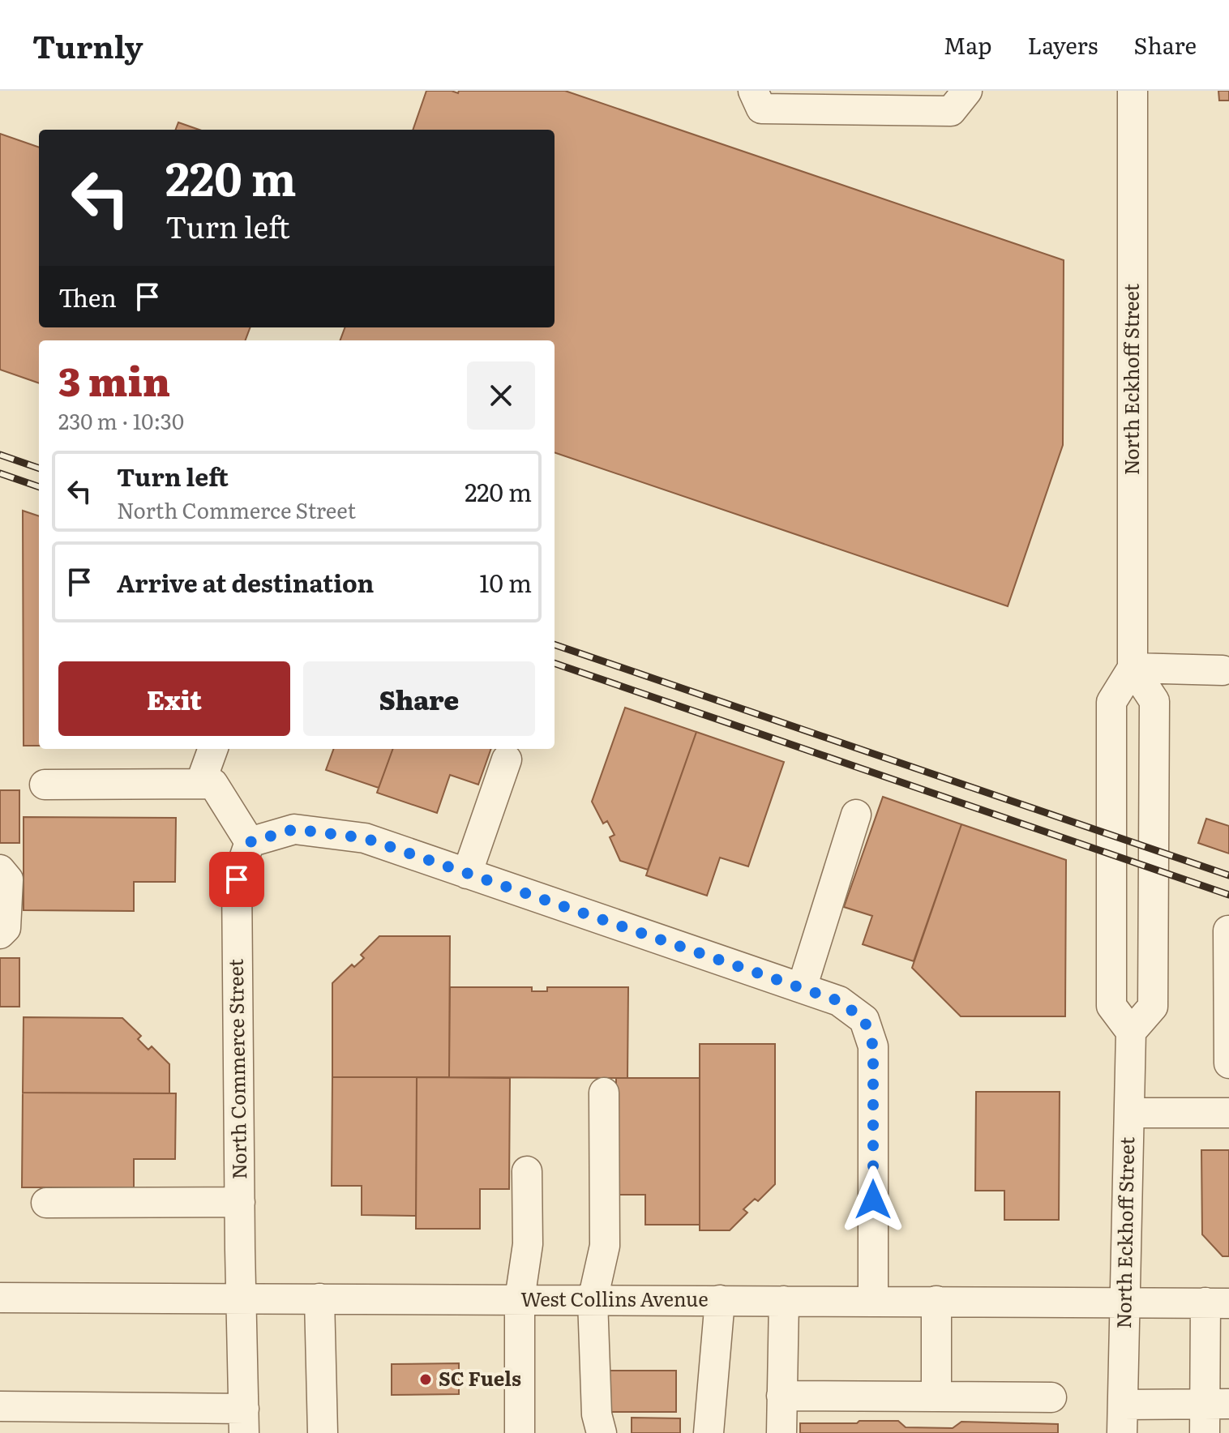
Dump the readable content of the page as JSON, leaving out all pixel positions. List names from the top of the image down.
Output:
{
  "streets": {
    "street": ["North Eckhoff Street", "North Commerce Street", "West Collins Avenue"]
  },
  "crossings": [
    ["North Eckhoff Street", "West Collins Avenue"],
    ["North Commerce Street", "West Collins Avenue"]
  ],
  "places": ["SC Fuels"],
  "page": {
    "header": "Turnly",
    "nav": ["Map", "Layers", "Share"],
    "turn": ["220 m", "Turn left"],
    "then": "Then",
    "heading": ["3 min", "230 m · 10:30"],
    "list": [
      {
        "name": "Turn left",
        "note": "North Commerce Street",
        "value": "220 m"
      },
      {
        "name": "Arrive at destination",
        "value": "10 m"
      }
    ],
    "buttons": ["Exit", "Share"]
  }
}
